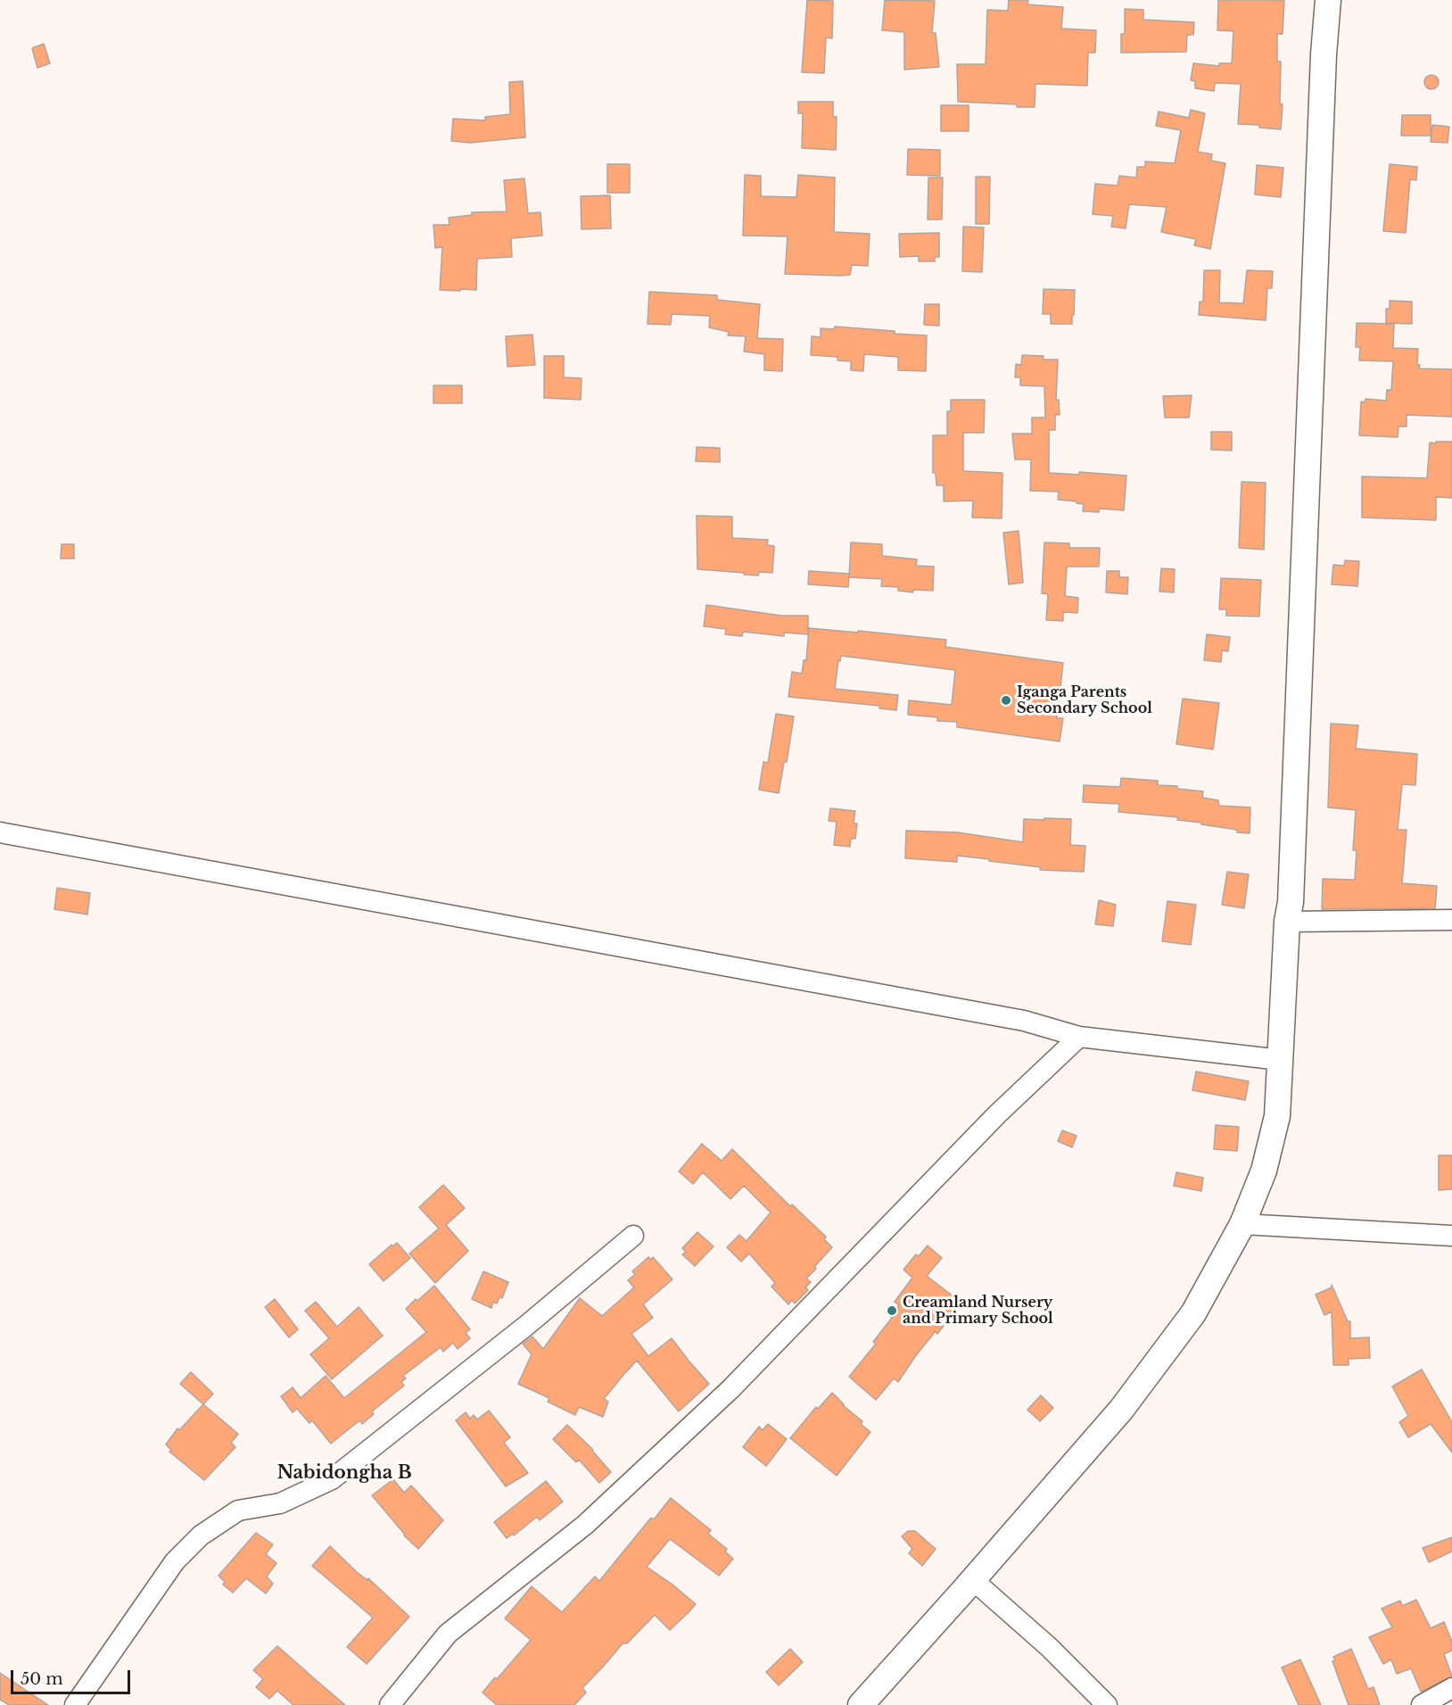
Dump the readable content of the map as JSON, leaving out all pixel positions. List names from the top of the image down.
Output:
{
  "districts": ["Nabidongha B"],
  "places": ["Iganga Parents Secondary School", "Creamland Nursery and Primary School"],
  "scale_bar": "50 m"
}
